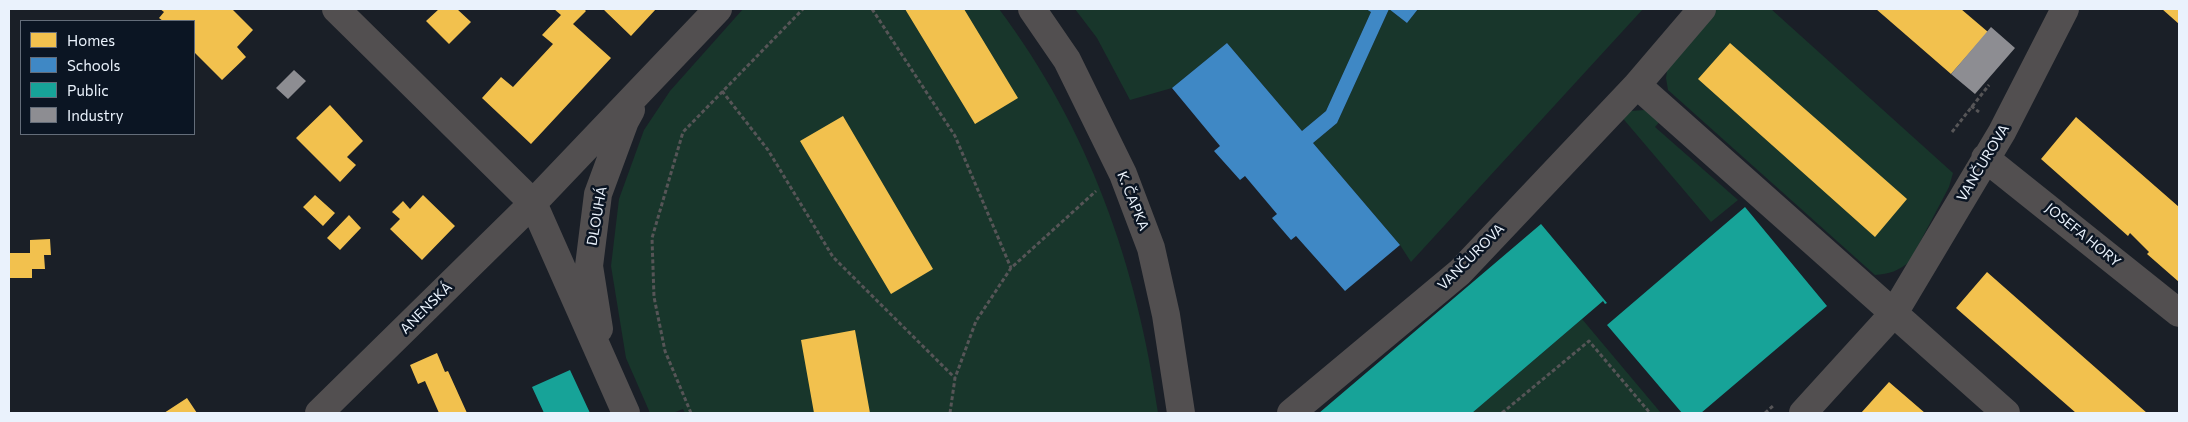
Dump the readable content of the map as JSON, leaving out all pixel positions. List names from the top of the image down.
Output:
{
  "streets": {
    "street": [
      "VANČUROVA",
      "K. ČAPKA",
      "DLOUHÁ",
      "JOSEFA HORY",
      "ANENSKÁ"
    ]
  },
  "crossings": [
    ["VANČUROVA", "JOSEFA HORY"],
    ["DLOUHÁ", "ANENSKÁ"]
  ],
  "legend": [
    "Homes",
    "Schools",
    "Public",
    "Industry"
  ]
}
